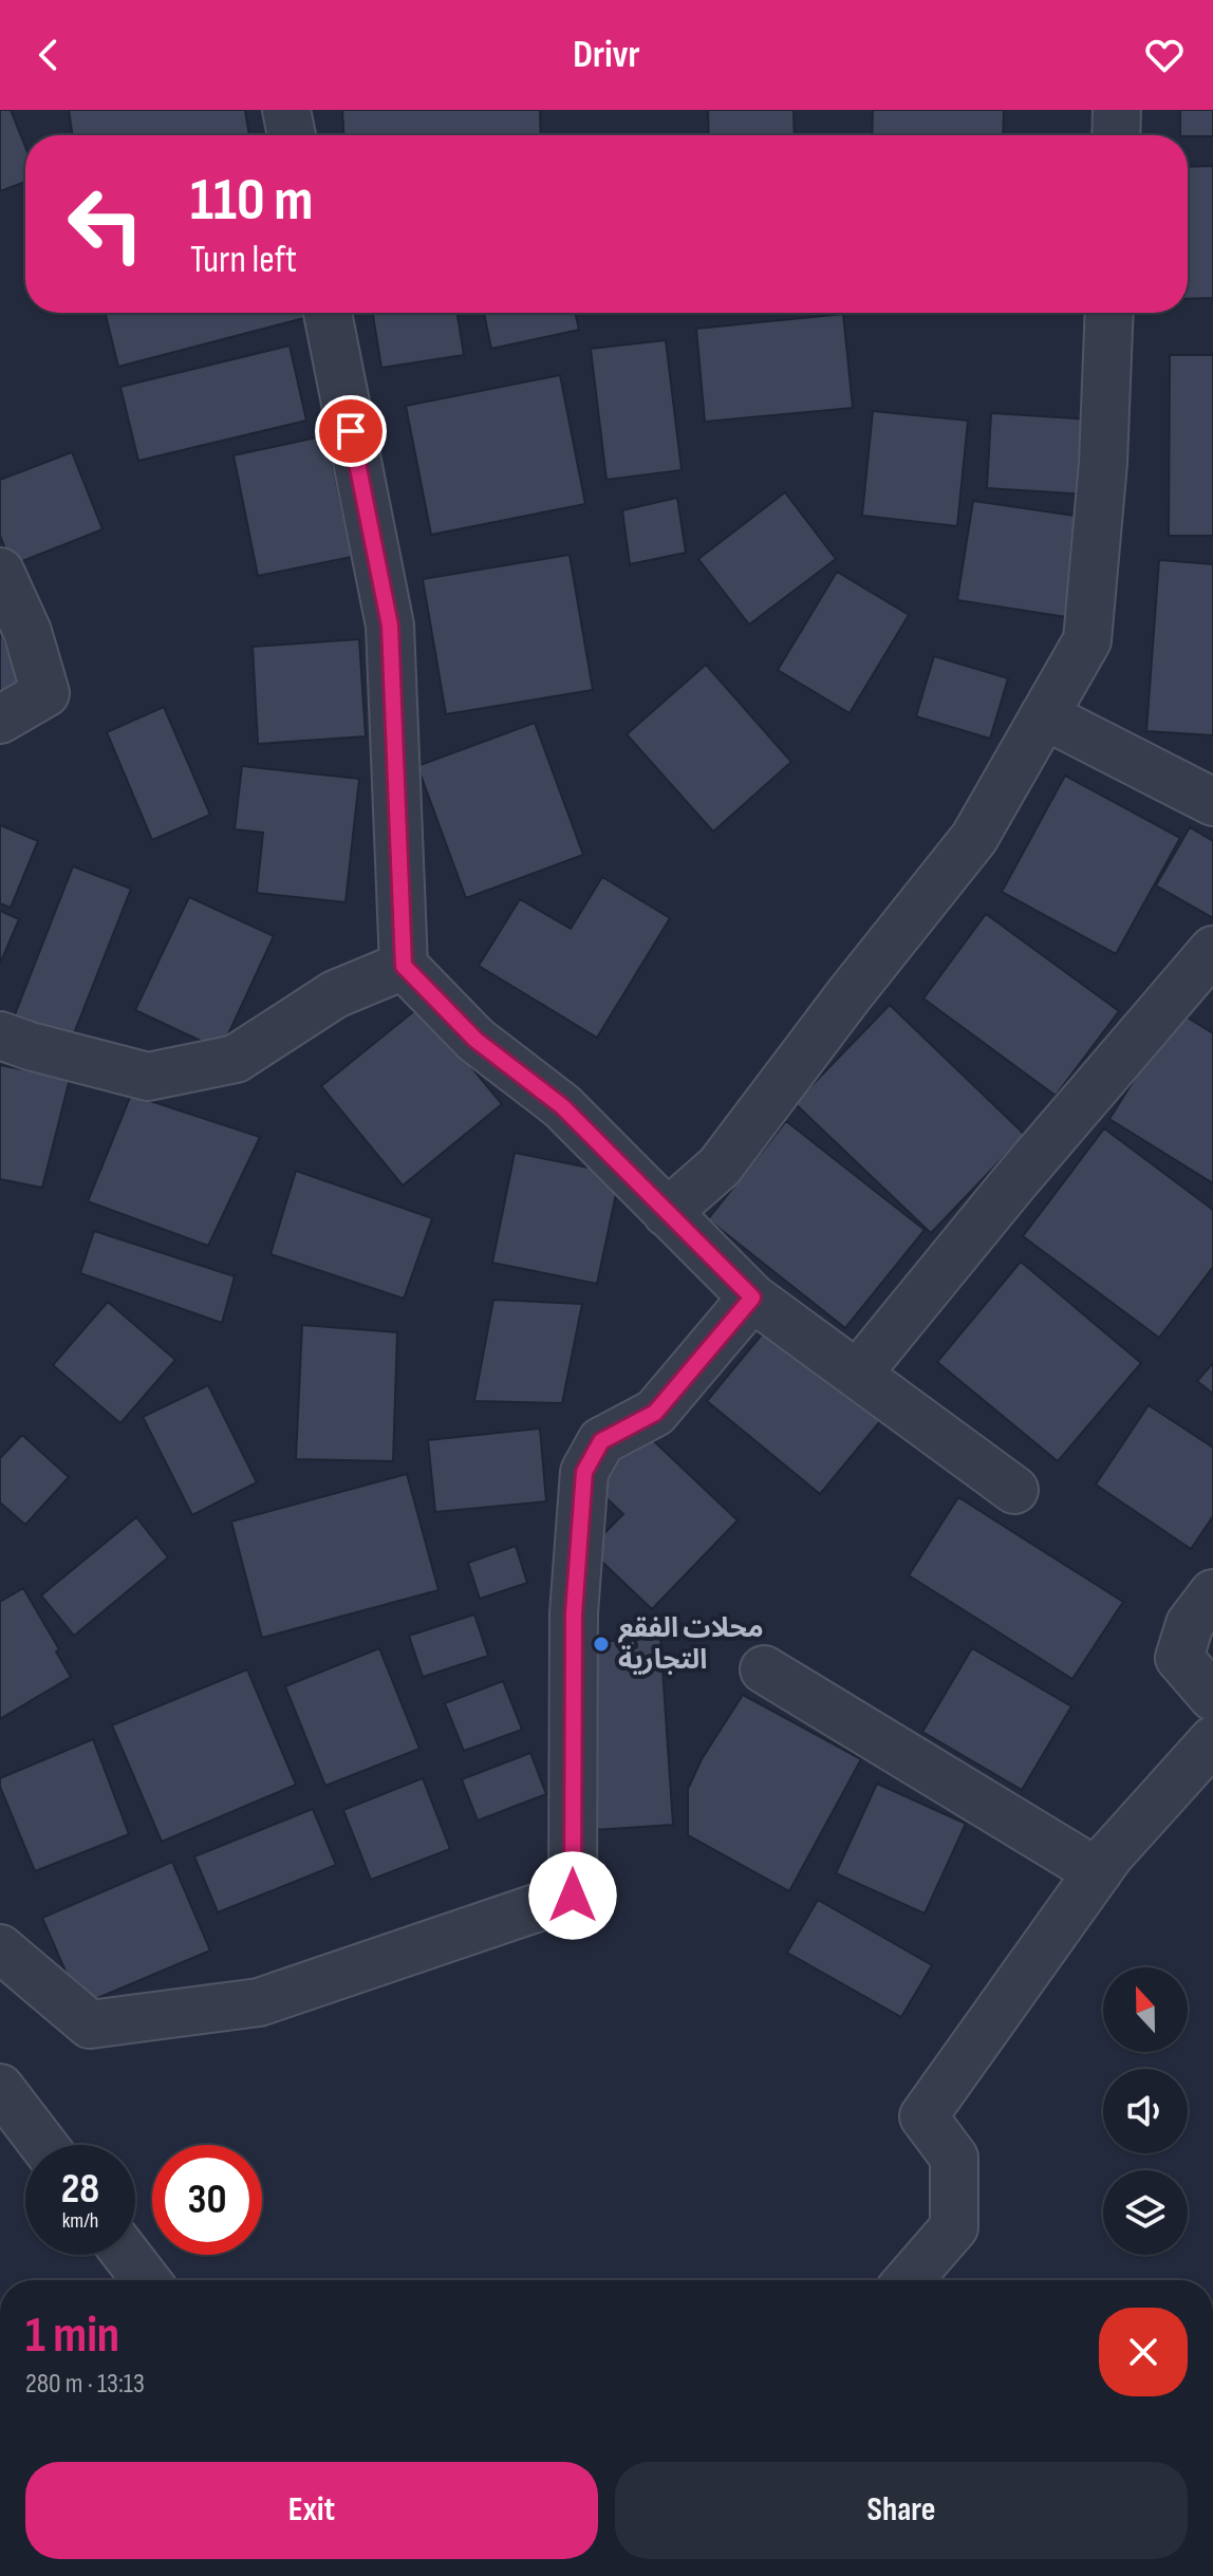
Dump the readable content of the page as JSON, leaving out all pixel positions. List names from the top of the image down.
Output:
{
  "places": ["محلات الفقع التجارية"],
  "north": "top",
  "page": {
    "header": "Drivr",
    "turn": ["110 m", "Turn left"],
    "speed": "28 km/h",
    "limit": "30",
    "heading": ["1 min", "280 m · 13:13"],
    "buttons": ["Exit", "Share"]
  }
}
